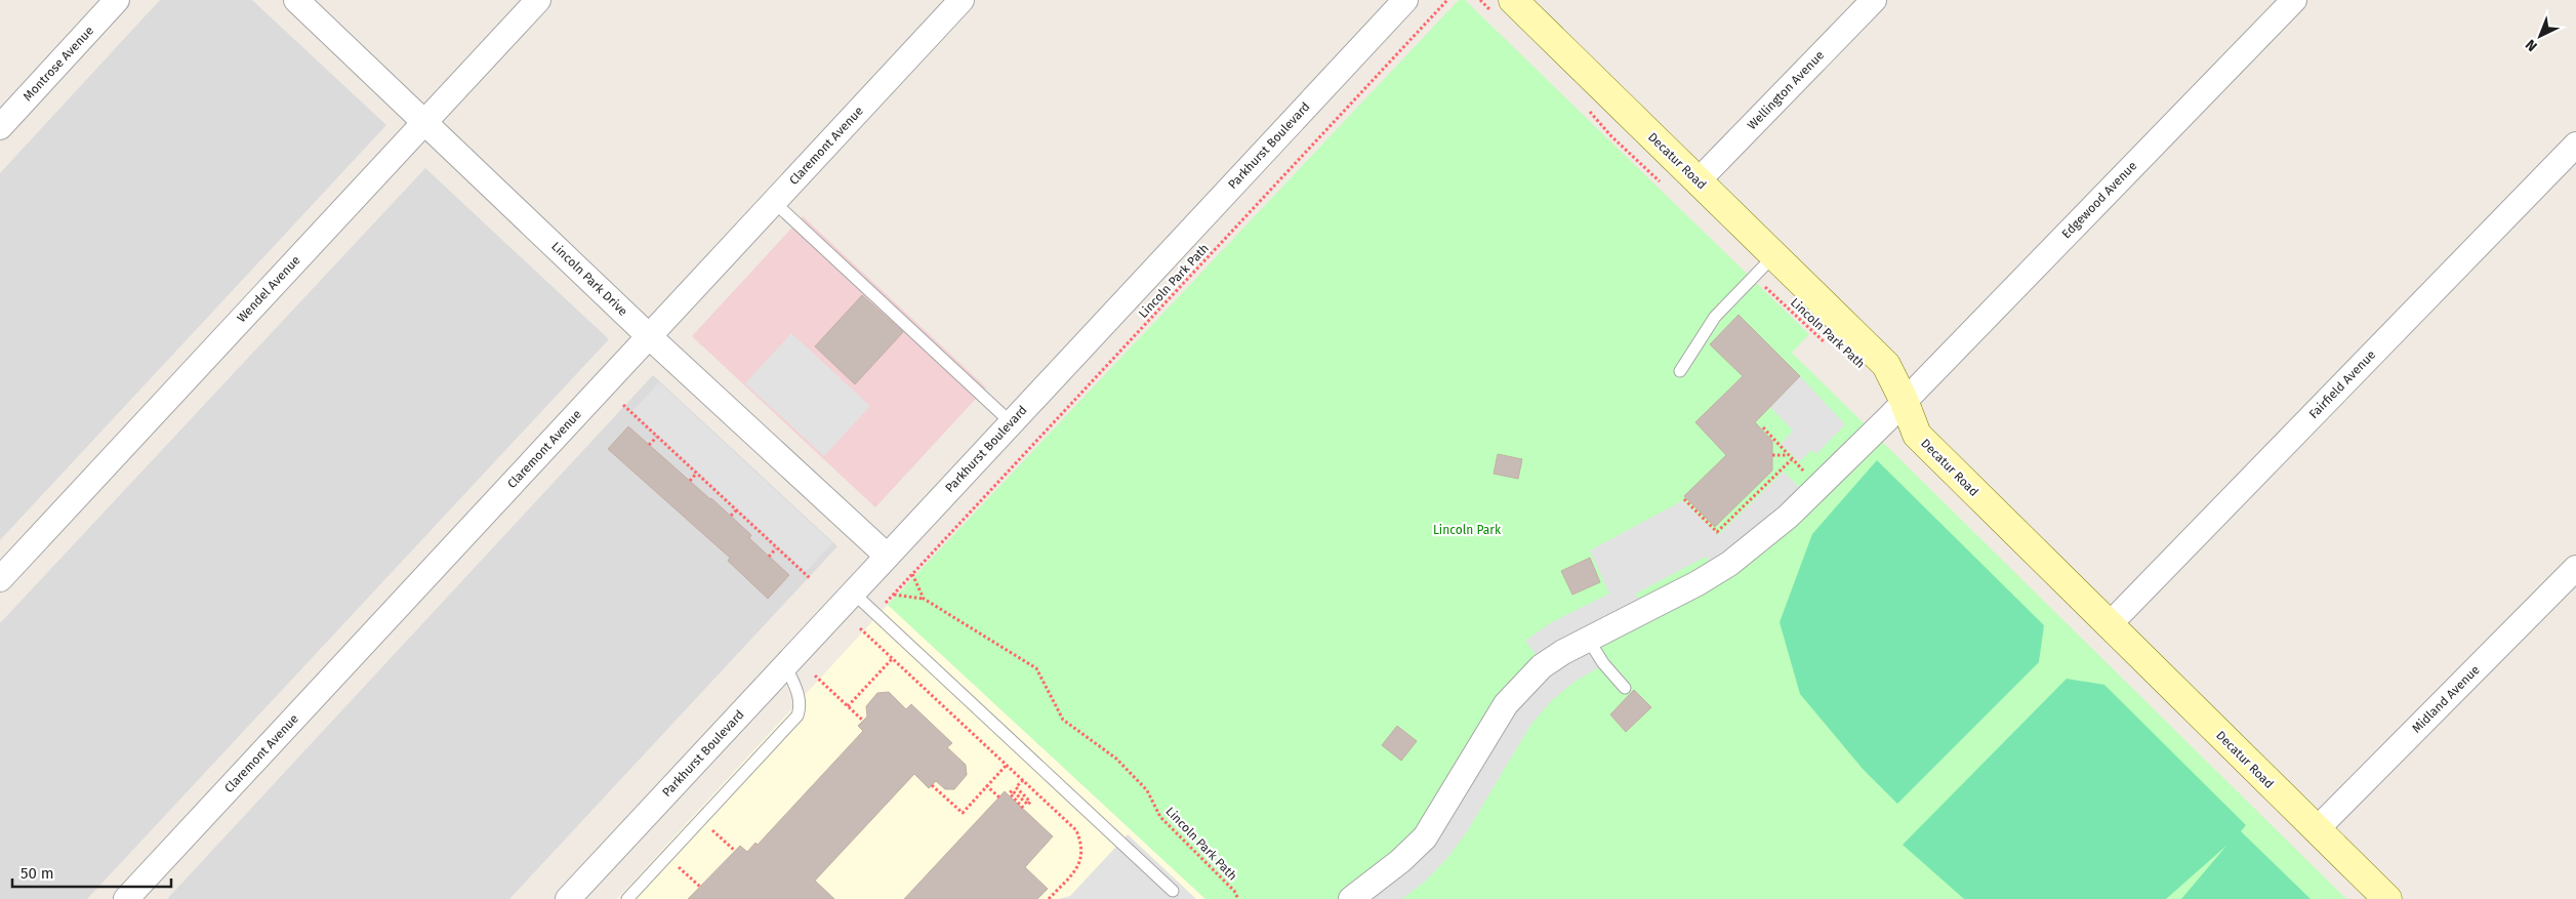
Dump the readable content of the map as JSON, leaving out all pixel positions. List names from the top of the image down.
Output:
{
  "streets": {
    "street": [
      "Montrose Avenue",
      "Wellington Avenue",
      "Claremont Avenue",
      "Parkhurst Boulevard",
      "Decatur Road",
      "Edgewood Avenue",
      "Lincoln Park Drive",
      "Wendel Avenue",
      "Fairfield Avenue",
      "Midland Avenue"
    ],
    "path": ["Lincoln Park Path"]
  },
  "crossings": [
    ["Wellington Avenue", "Decatur Road"],
    ["Claremont Avenue", "Lincoln Park Drive"],
    ["Parkhurst Boulevard", "Lincoln Park Drive"],
    ["Decatur Road", "Edgewood Avenue"],
    ["Decatur Road", "Fairfield Avenue"],
    ["Decatur Road", "Midland Avenue"],
    ["Lincoln Park Drive", "Wendel Avenue"]
  ],
  "parks": ["Lincoln Park"],
  "scale_bar": "50 m",
  "north": "bottom left"
}
